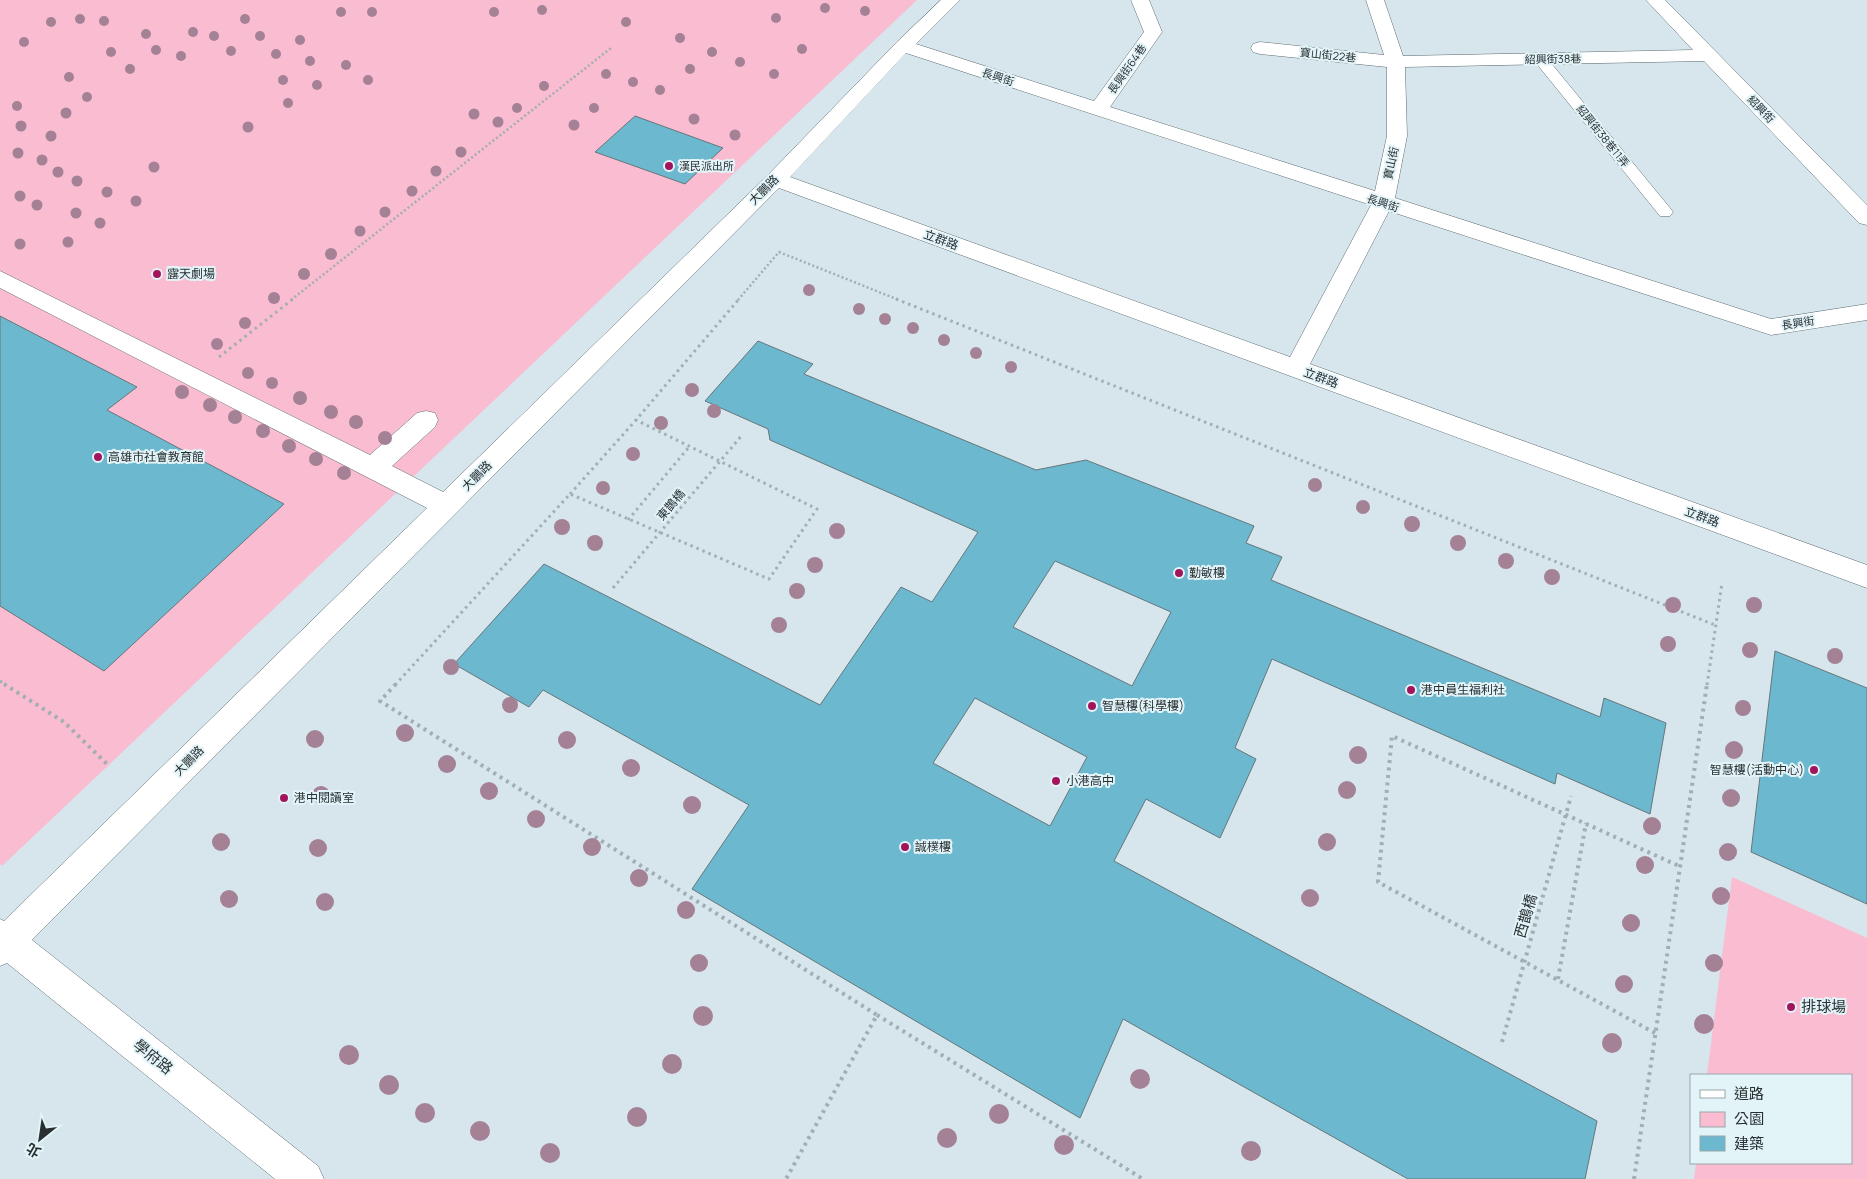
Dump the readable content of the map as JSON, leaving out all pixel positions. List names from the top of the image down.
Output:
{
  "streets": {
    "street": [
      "寶山街22巷",
      "紹興街38巷",
      "長興街64巷",
      "長興街",
      "紹興街",
      "寶山街",
      "大鵬路",
      "立群路",
      "學府路"
    ],
    "lane": ["紹興街38巷11弄"],
    "path": ["東鵲橋", "西鵲橋"]
  },
  "crossings": [
    ["寶山街22巷", "紹興街38巷"],
    ["寶山街22巷", "寶山街"],
    ["紹興街38巷", "紹興街"],
    ["紹興街38巷", "紹興街38巷11弄"],
    ["紹興街38巷", "寶山街"],
    ["長興街64巷", "長興街"],
    ["長興街", "寶山街"],
    ["長興街", "大鵬路"],
    ["寶山街", "立群路"],
    ["大鵬路", "立群路"],
    ["大鵬路", "學府路"]
  ],
  "places": [
    "漢民派出所",
    "露天劇場",
    "高雄市社會教育館",
    "勤敏樓",
    "港中員生福利社",
    "智慧樓(科學樓)",
    "智慧樓(活動中心)",
    "小港高中",
    "港中閱讀室",
    "誠樸樓",
    "排球場"
  ],
  "legend": ["道路", "公園", "建築"],
  "north": "bottom left"
}
